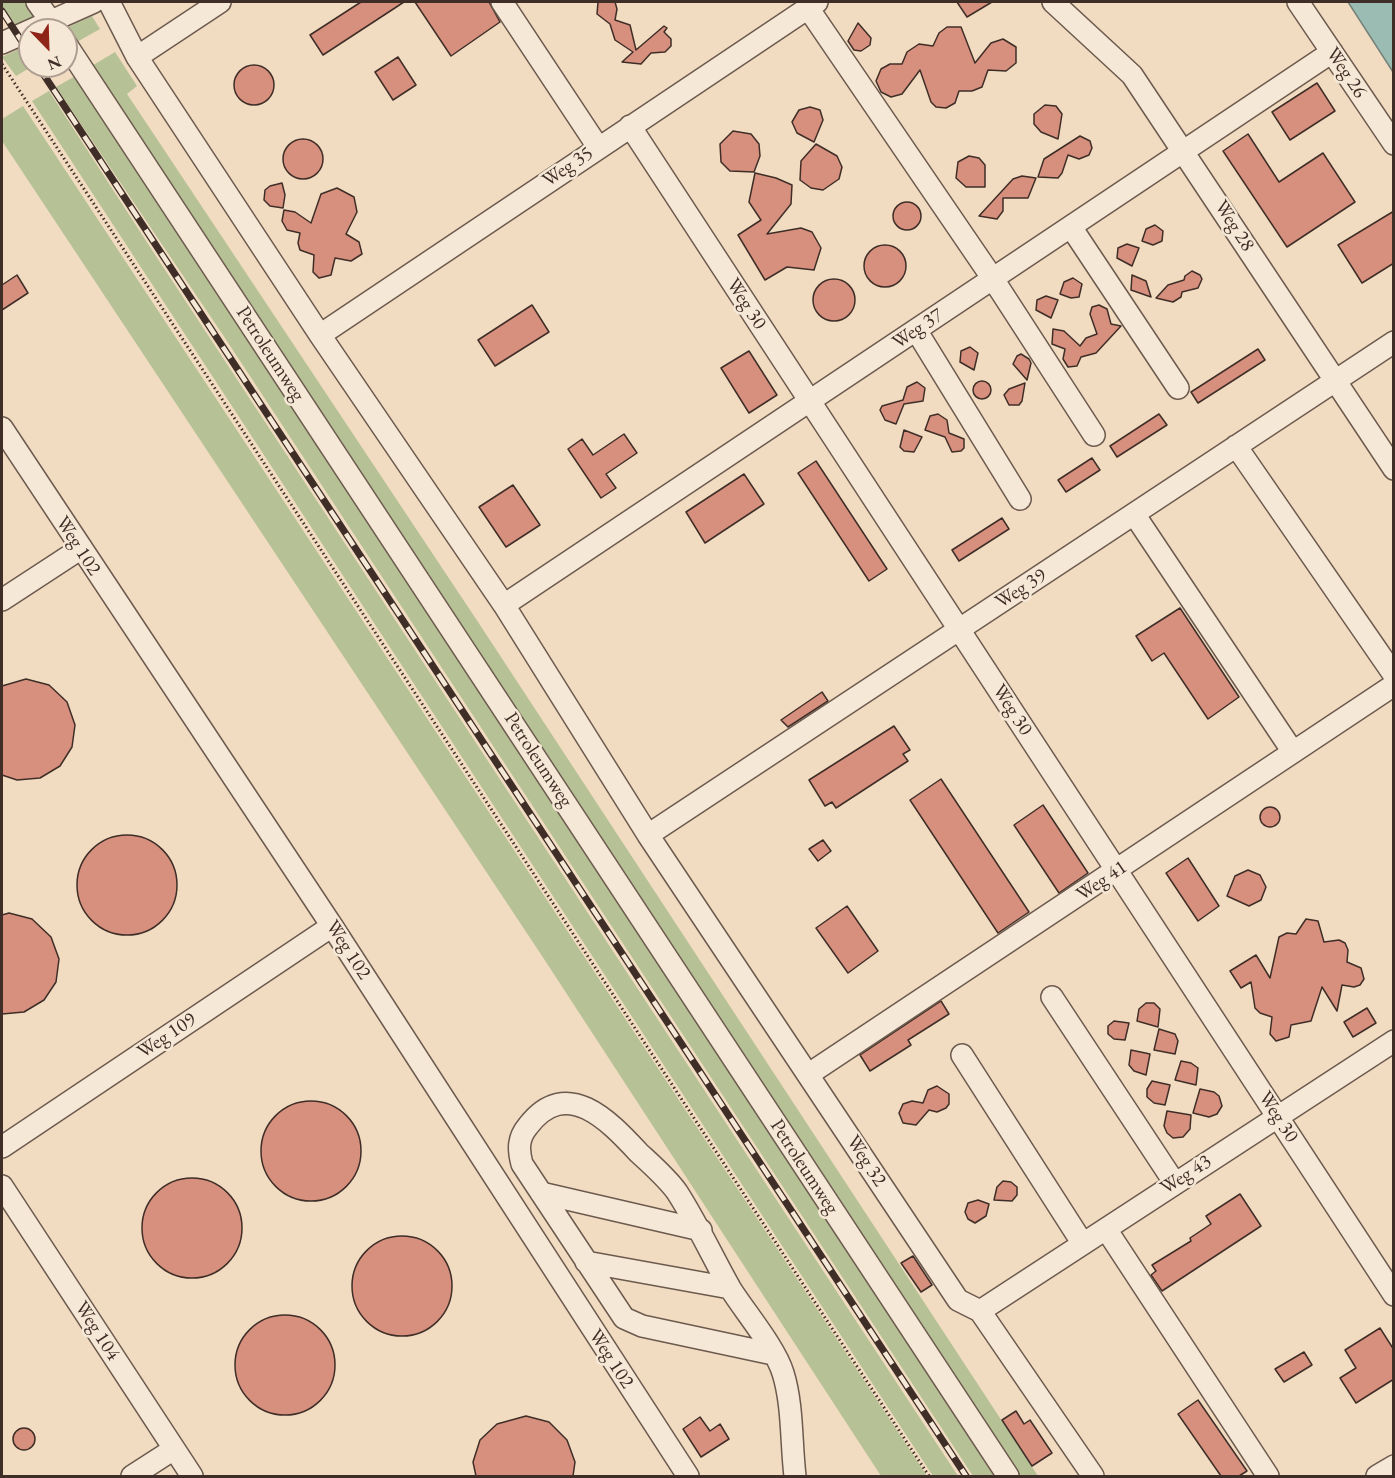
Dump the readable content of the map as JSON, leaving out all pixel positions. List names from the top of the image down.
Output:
{
  "streets": {
    "street": [
      "Weg 26",
      "Weg 35",
      "Weg 28",
      "Weg 30",
      "Weg 37",
      "Petroleumweg",
      "Weg 102",
      "Weg 39",
      "Weg 41",
      "Weg 109",
      "Weg 32",
      "Weg 43",
      "Weg 104"
    ]
  },
  "crossings": [
    ["Weg 26", "Weg 37"],
    ["Weg 35", "Weg 30"],
    ["Weg 35", "Weg 32"],
    ["Weg 28", "Weg 37"],
    ["Weg 28", "Weg 39"],
    ["Weg 30", "Weg 37"],
    ["Weg 30", "Weg 39"],
    ["Weg 30", "Weg 41"],
    ["Weg 30", "Weg 43"],
    ["Weg 37", "Weg 32"],
    ["Weg 102", "Weg 109"],
    ["Weg 39", "Weg 32"],
    ["Weg 41", "Weg 32"],
    ["Weg 32", "Weg 43"]
  ],
  "north": "bottom right"
}
